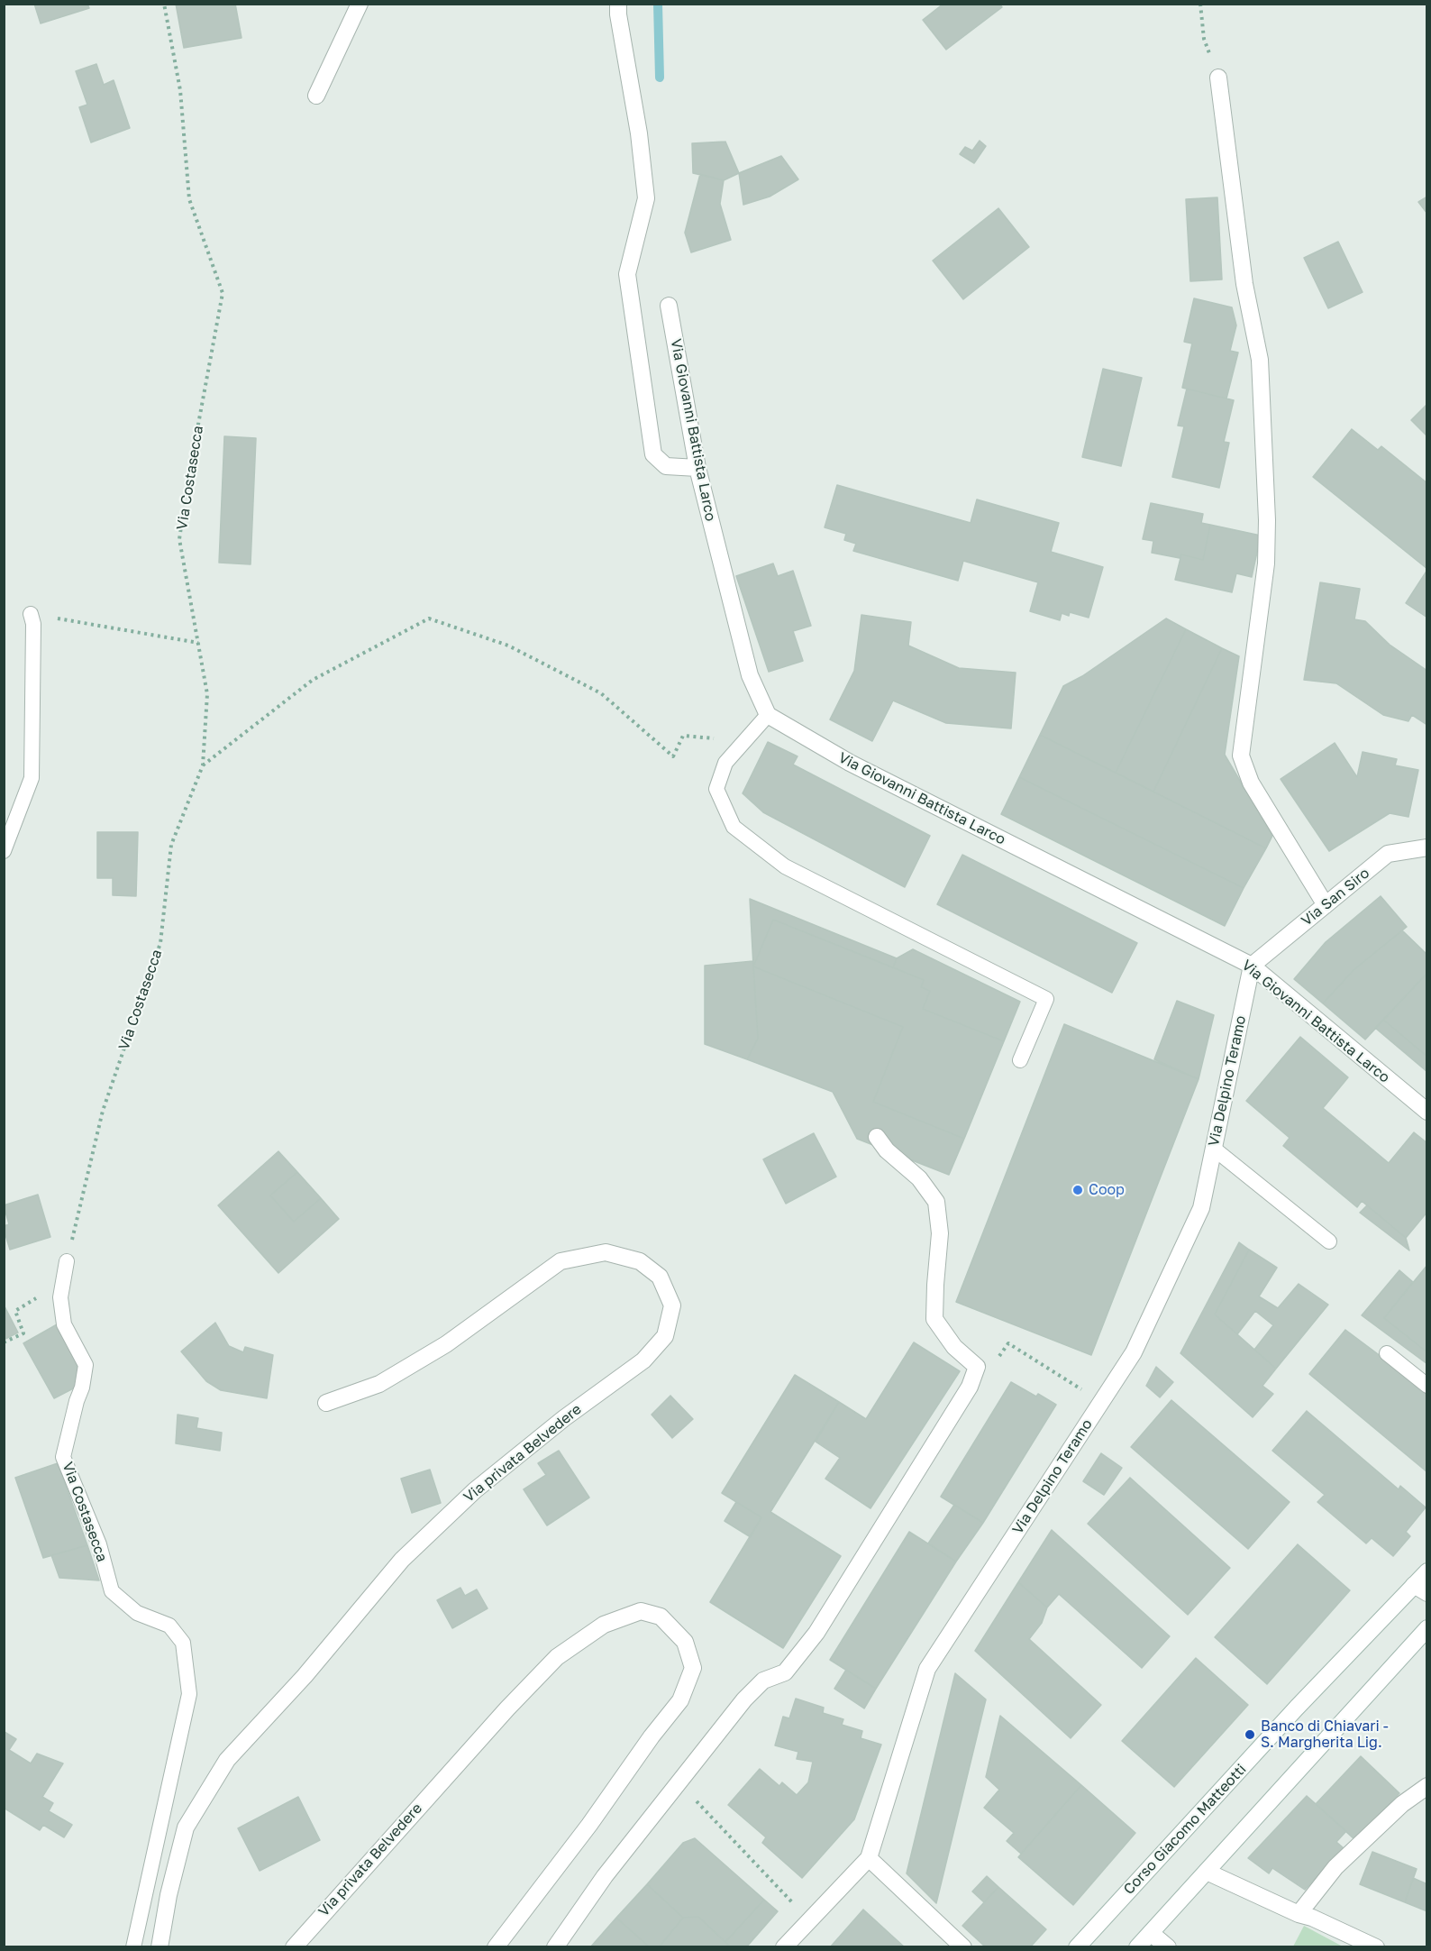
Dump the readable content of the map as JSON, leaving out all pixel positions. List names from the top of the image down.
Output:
{
  "streets": {
    "street": [
      "Via Giovanni Battista Larco",
      "Via San Siro",
      "Via Delpino Teramo",
      "Via privata Belvedere",
      "Corso Giacomo Matteotti"
    ],
    "lane": ["Via Costasecca"]
  },
  "crossings": [
    ["Via Giovanni Battista Larco", "Via San Siro"],
    ["Via Giovanni Battista Larco", "Via Delpino Teramo"],
    ["Via San Siro", "Via Delpino Teramo"]
  ],
  "places": ["Coop", "Banco di Chiavari - S. Margherita Lig."]
}
